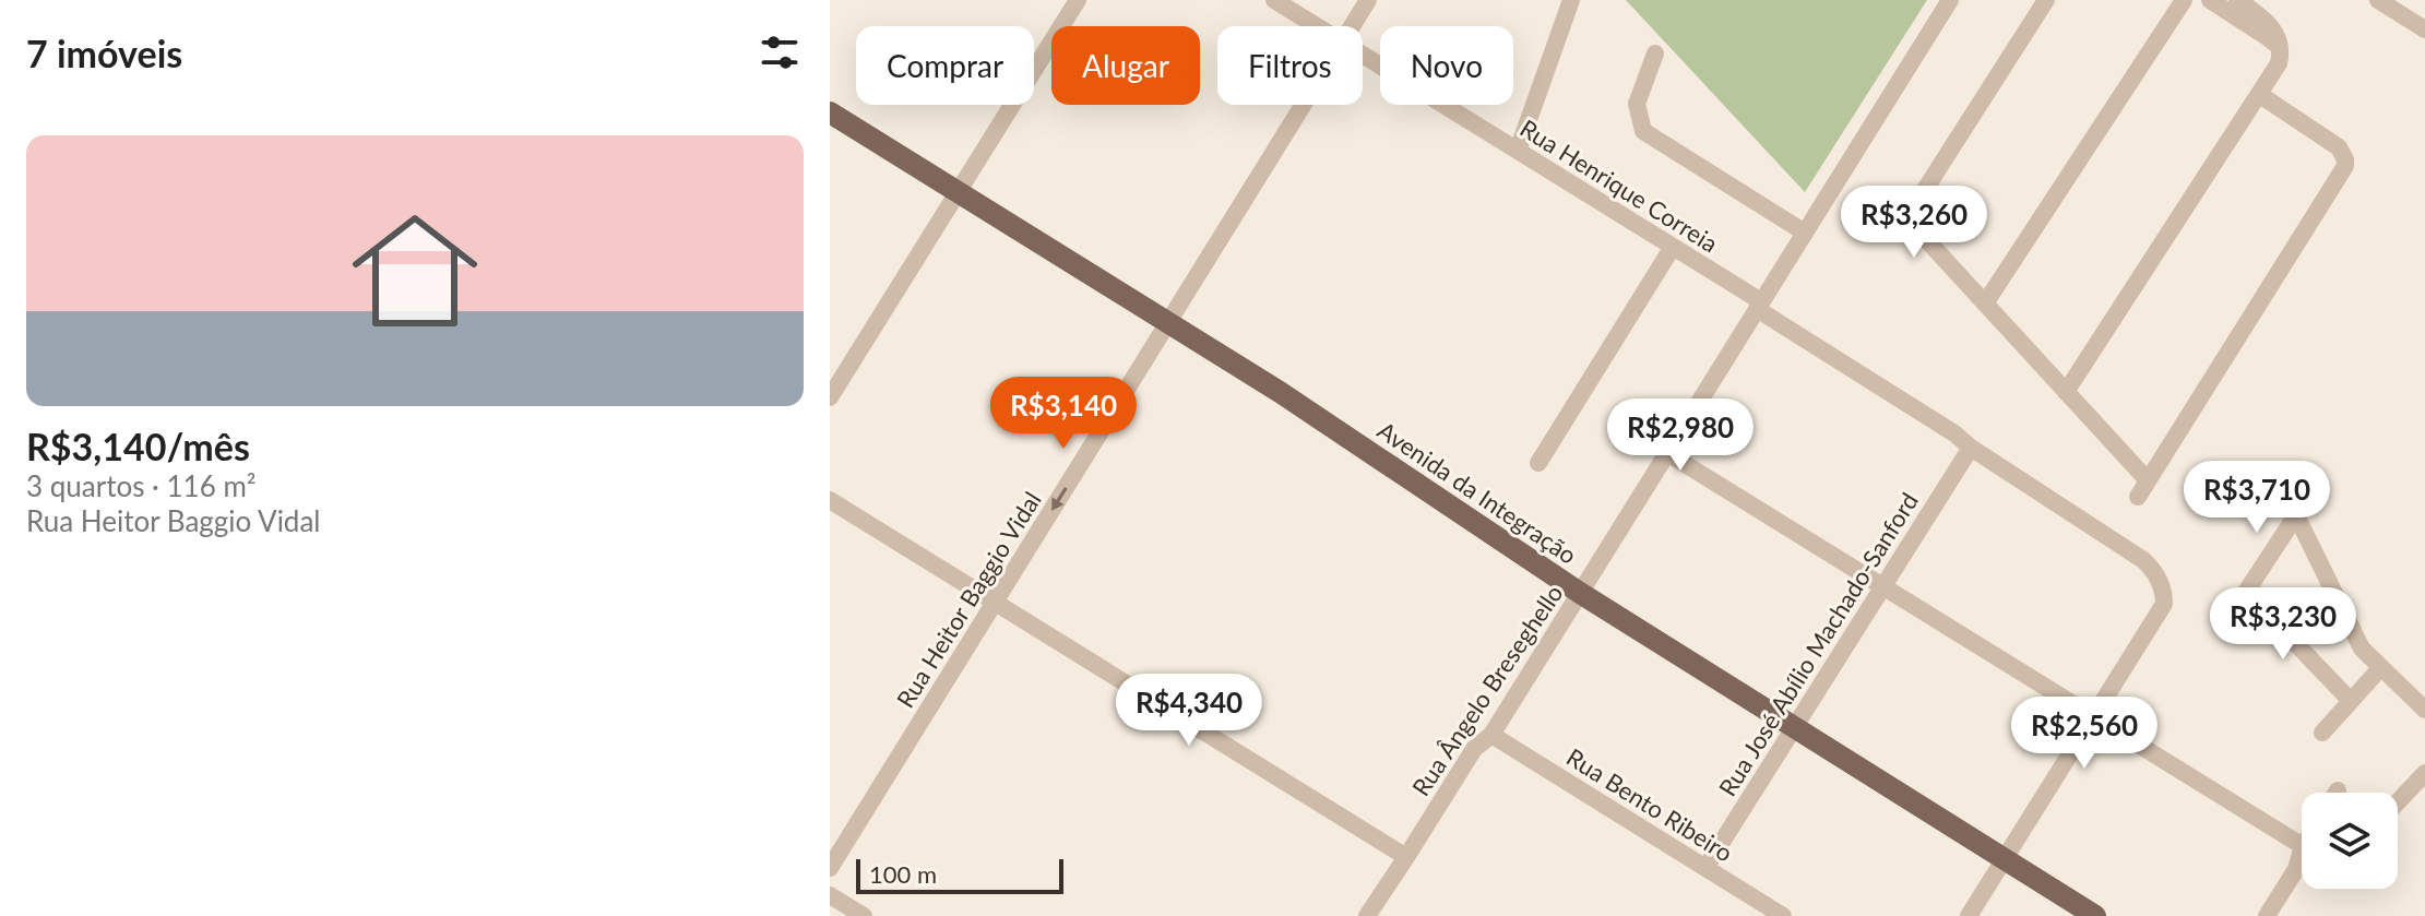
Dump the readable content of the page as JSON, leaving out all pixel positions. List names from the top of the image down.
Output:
{
  "streets": {
    "main road": ["Avenida da Integração"],
    "street": [
      "Rua Henrique Correia",
      "Rua Heitor Baggio Vidal",
      "Rua José Abílio Machado-Sanford",
      "Rua Ângelo Breseghello",
      "Rua Bento Ribeiro"
    ]
  },
  "crossings": [
    ["Rua Henrique Correia", "Rua José Abílio Machado-Sanford"],
    ["Rua Henrique Correia", "Rua Ângelo Breseghello"],
    ["Avenida da Integração", "Rua Heitor Baggio Vidal"],
    ["Avenida da Integração", "Rua José Abílio Machado-Sanford"],
    ["Avenida da Integração", "Rua Ângelo Breseghello"],
    ["Rua José Abílio Machado-Sanford", "Rua Bento Ribeiro"],
    ["Rua Ângelo Breseghello", "Rua Bento Ribeiro"]
  ],
  "one_way": ["Rua Heitor Baggio Vidal"],
  "scale_bar": "100 m",
  "page": {
    "heading": "7 imóveis",
    "chip": [
      "Comprar",
      "Alugar",
      "Filtros",
      "Novo"
    ],
    "list": [
      {
        "name": "R$3,140/mês",
        "note": "3 quartos · 116 m² · Rua Heitor Baggio Vidal"
      }
    ],
    "price": [
      "R$3,260",
      "R$3,140",
      "R$2,980",
      "R$3,710",
      "R$3,230",
      "R$4,340",
      "R$2,560"
    ],
    "scale": "100 m"
  }
}
